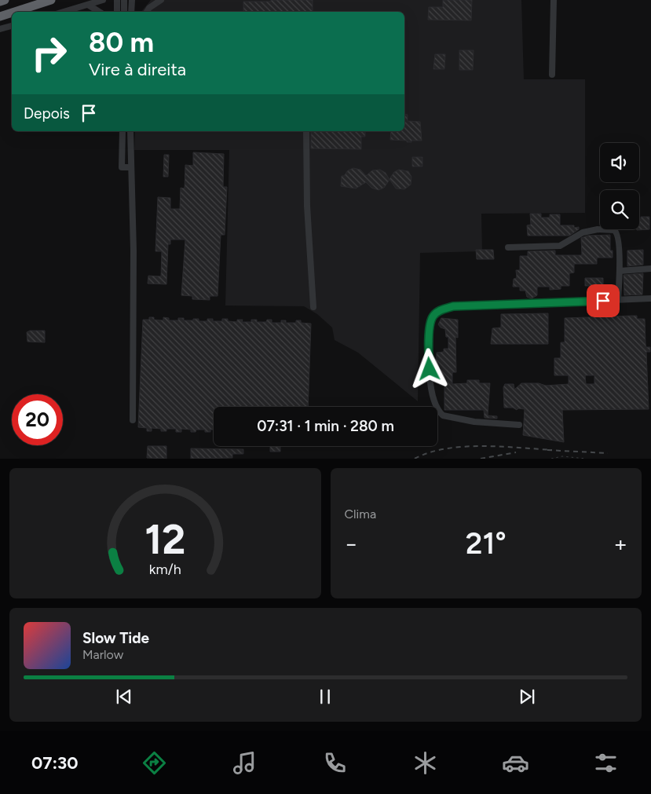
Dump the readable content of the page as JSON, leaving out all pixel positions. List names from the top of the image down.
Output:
{
  "page": {
    "turn": ["80 m", "Vire à direita"],
    "then": "Depois",
    "limit": "20",
    "trip": "07:31 · 1 min · 280 m",
    "tile": "Clima",
    "heat": ["−", "21°", "+"],
    "song": ["Slow Tide", "Marlow"],
    "tabs": "07:30",
    "gauge": ["12", "km/h"]
  }
}
